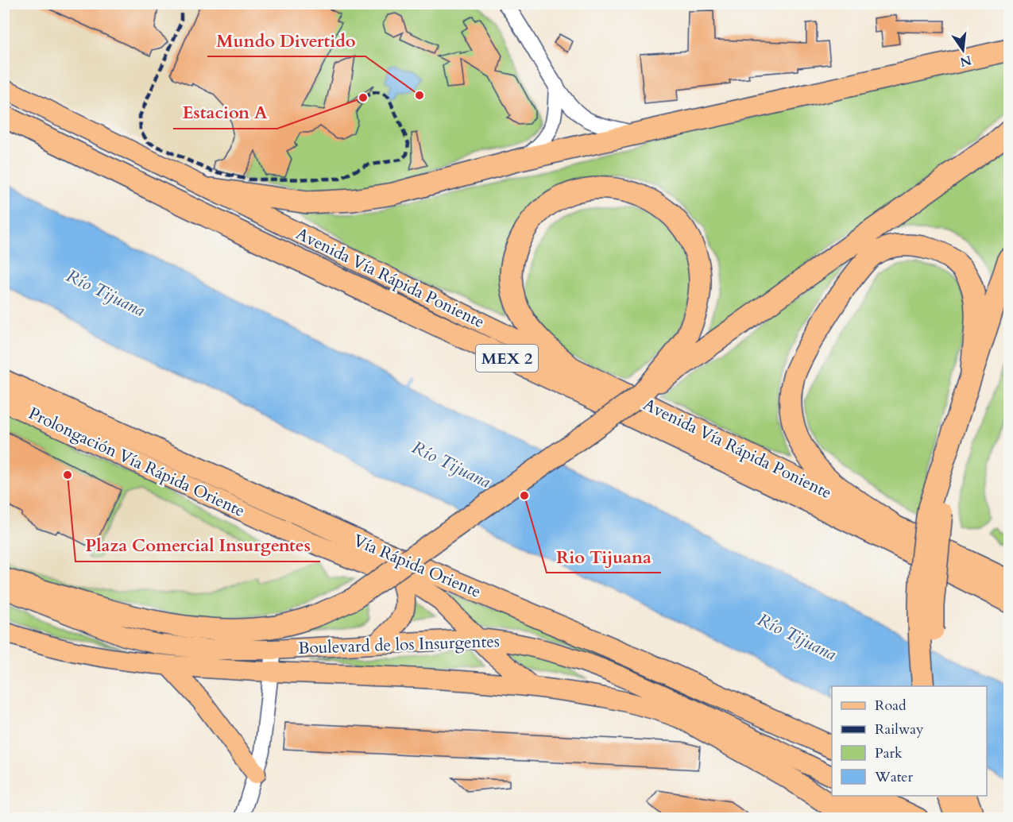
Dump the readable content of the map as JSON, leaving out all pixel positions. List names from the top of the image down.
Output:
{
  "streets": {
    "highway": ["Avenida Vía Rápida Poniente", "MEX 2", "Vía Rápida Oriente"],
    "main road": ["Prolongación Vía Rápida Oriente", "Boulevard de los Insurgentes"]
  },
  "crossings": [
    ["Prolongación Vía Rápida Oriente", "Boulevard de los Insurgentes"]
  ],
  "water": ["Río Tijuana"],
  "places": [
    "Mundo Divertido",
    "Estacion A",
    "Plaza Comercial Insurgentes",
    "Rio Tijuana"
  ],
  "legend": [
    "Road",
    "Railway",
    "Park",
    "Water"
  ],
  "north": "bottom"
}
